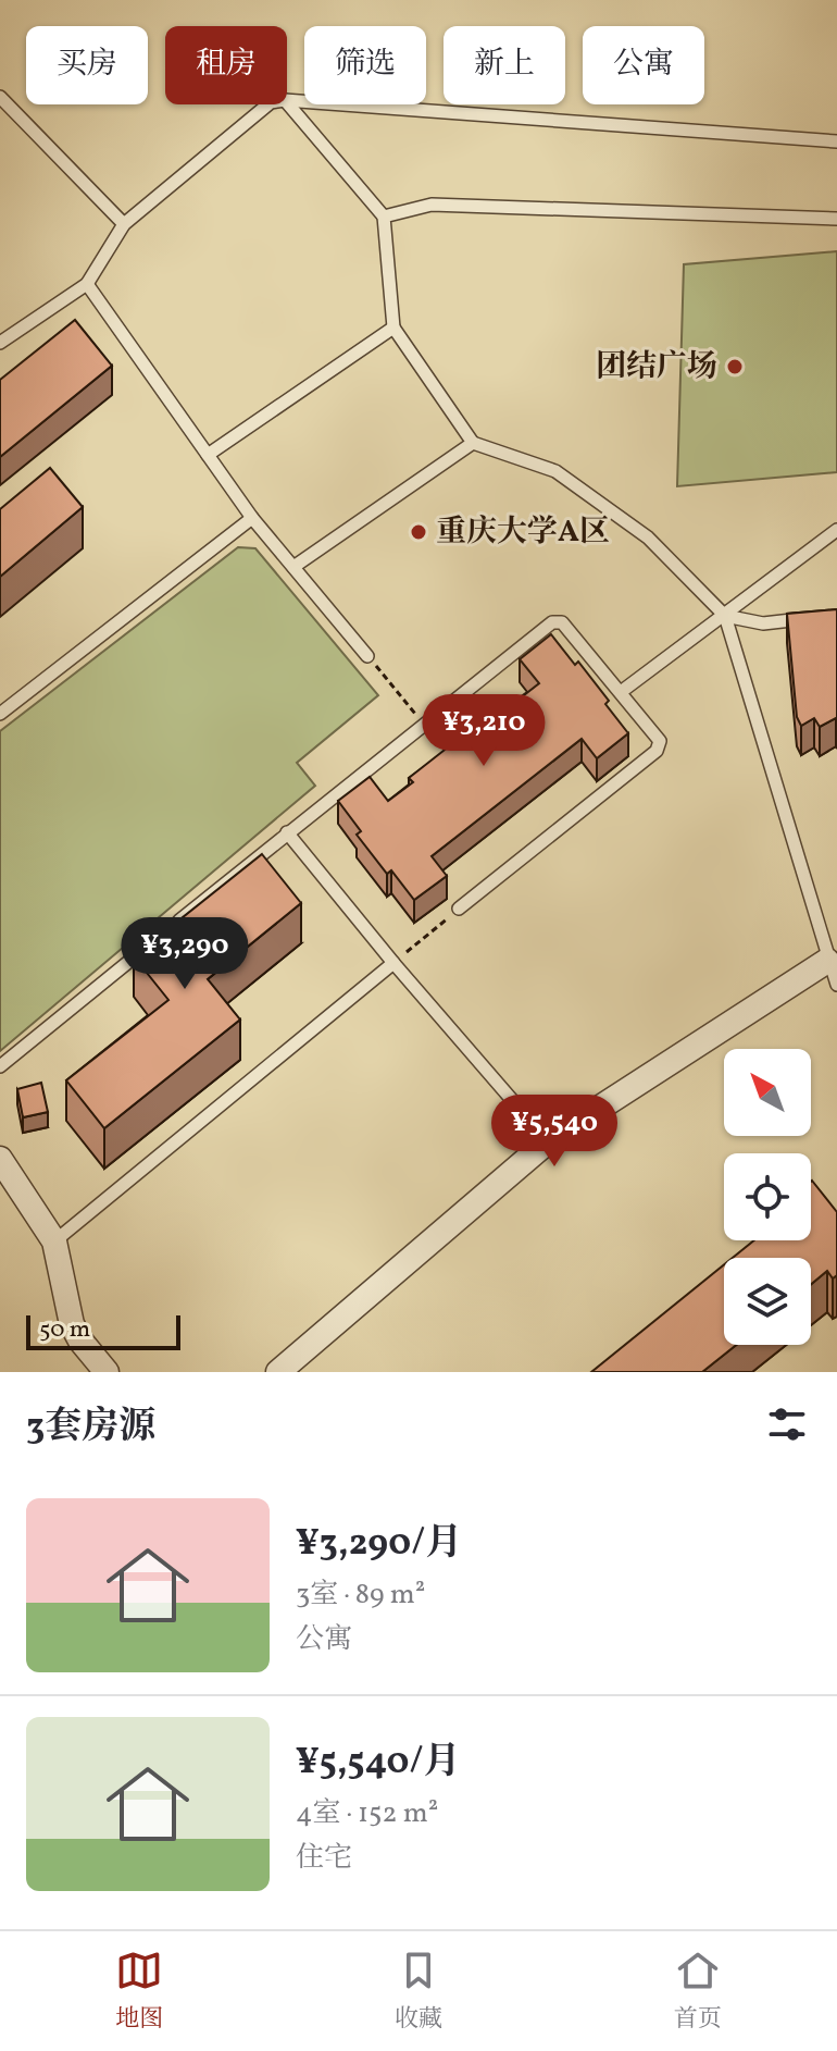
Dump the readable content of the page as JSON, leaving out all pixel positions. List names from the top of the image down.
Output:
{
  "places": ["团结广场", "重庆大学A区"],
  "scale_bar": "50 m",
  "north": "top left",
  "page": {
    "chip": [
      "买房",
      "租房",
      "筛选",
      "新上",
      "公寓"
    ],
    "price": ["¥3,210", "¥3,290", "¥5,540"],
    "scale": "50 m",
    "heading": "3套房源",
    "list": [
      {
        "name": "¥3,290/月",
        "note": "3室 · 89 m² · 公寓"
      },
      {
        "name": "¥5,540/月",
        "note": "4室 · 152 m² · 住宅"
      }
    ],
    "tabs": ["地图", "收藏", "首页"]
  }
}
